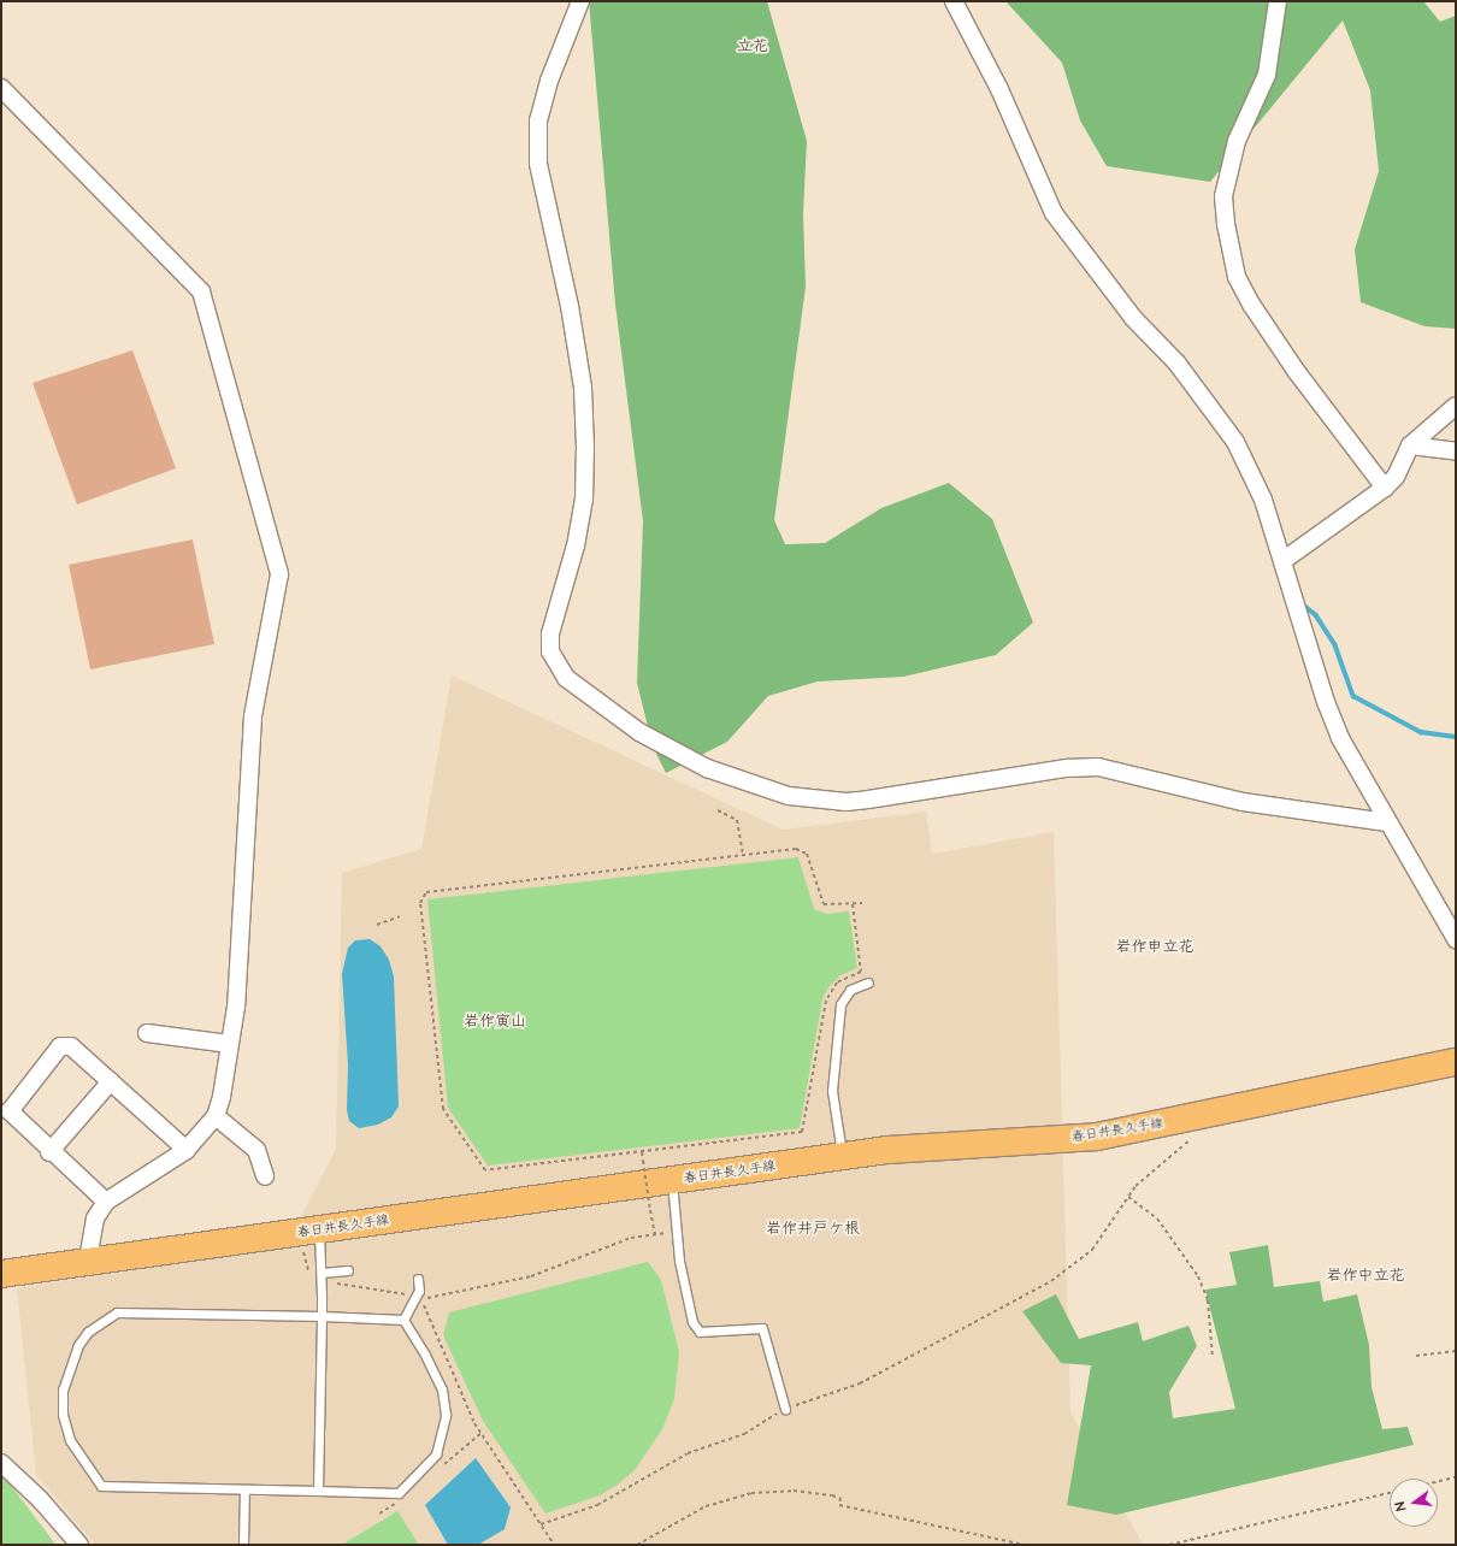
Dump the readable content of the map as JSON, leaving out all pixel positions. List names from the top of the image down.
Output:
{
  "streets": {
    "main road": ["春日井長久手線"]
  },
  "districts": [
    "立花",
    "岩作申立花",
    "岩作寅山",
    "岩作井戸ケ根",
    "岩作中立花"
  ],
  "north": "left"
}
